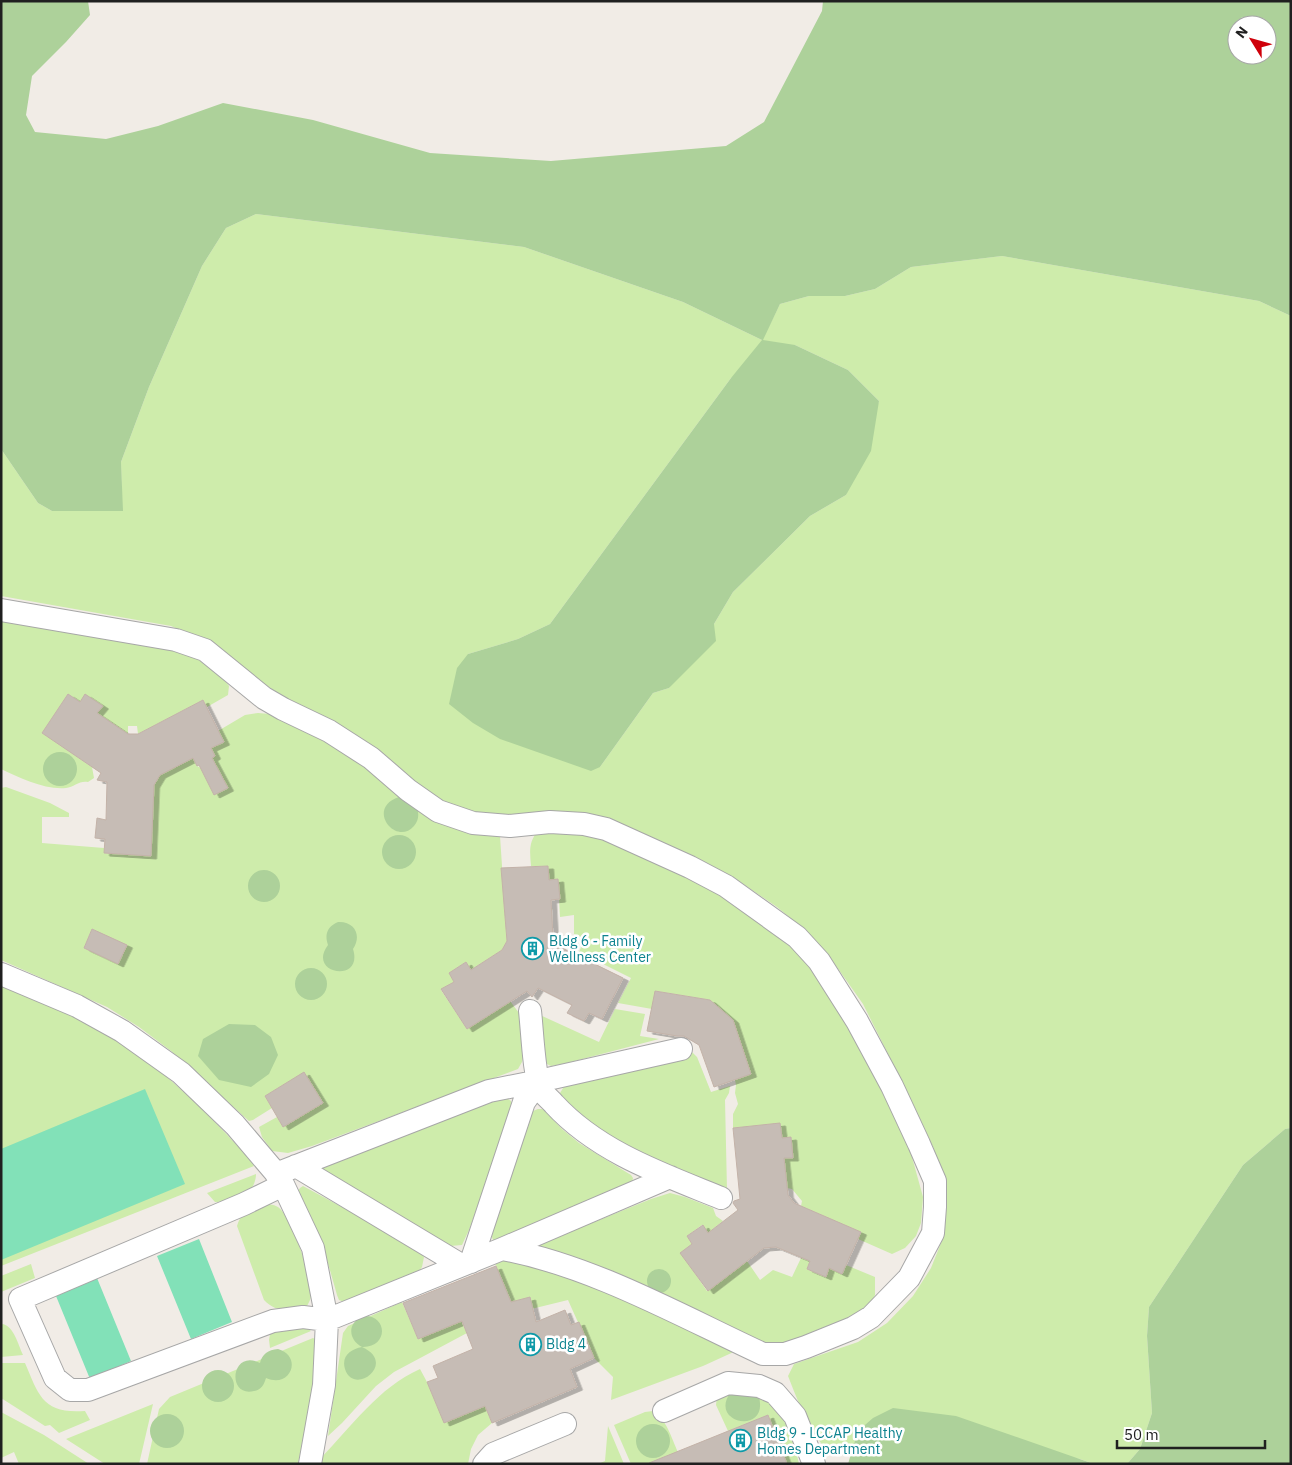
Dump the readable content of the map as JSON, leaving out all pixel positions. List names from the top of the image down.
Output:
{
  "places": {
    "building": ["Bldg 6 - Family Wellness Center", "Bldg 4", "Bldg 9 - LCCAP Healthy Homes Department"]
  },
  "scale_bar": "50 m",
  "north": "top left"
}
